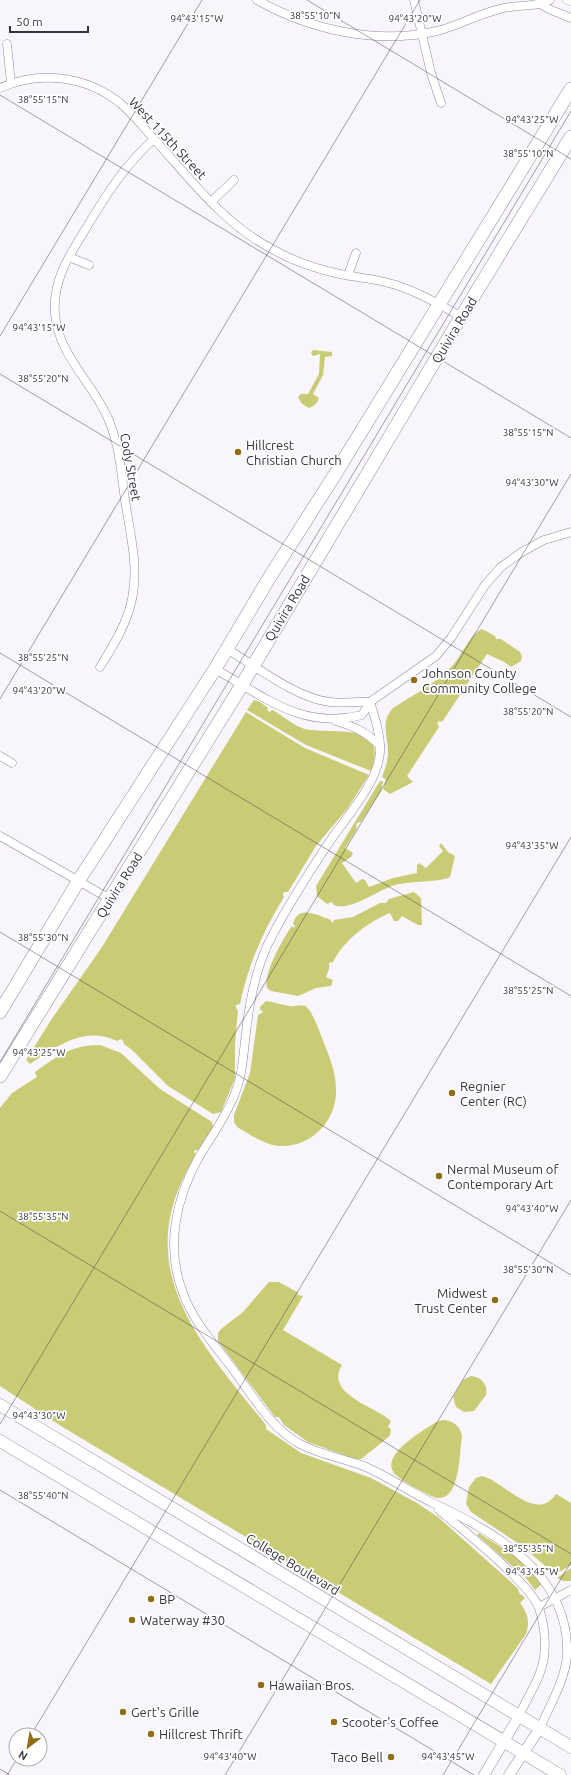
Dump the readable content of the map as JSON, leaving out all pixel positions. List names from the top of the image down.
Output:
{
  "streets": {
    "main road": ["Quivira Road", "College Boulevard"],
    "street": ["West 115th Street", "Cody Street"]
  },
  "crossings": [
    ["West 115th Street", "Quivira Road"],
    ["West 115th Street", "Cody Street"]
  ],
  "places": [
    "Hillcrest Christian Church",
    "Johnson County Community College",
    "Regnier Center (RC)",
    "Nermal Museum of Contemporary Art",
    "Midwest Trust Center",
    "BP",
    "Waterway #30",
    "Hawaiian Bros.",
    "Gert's Grille",
    "Scooter's Coffee",
    "Hillcrest Thrift",
    "Taco Bell"
  ],
  "scale_bar": "50 m",
  "north": "bottom left",
  "coordinates": [
    "38°55'10\"N",
    "94°43'15\"W",
    "94°43'20\"W",
    "38°55'15\"N",
    "94°43'25\"W",
    "38°55'20\"N",
    "94°43'30\"W",
    "38°55'25\"N",
    "94°43'35\"W",
    "38°55'30\"N",
    "94°43'40\"W",
    "38°55'35\"N",
    "38°55'40\"N",
    "94°43'45\"W"
  ]
}
